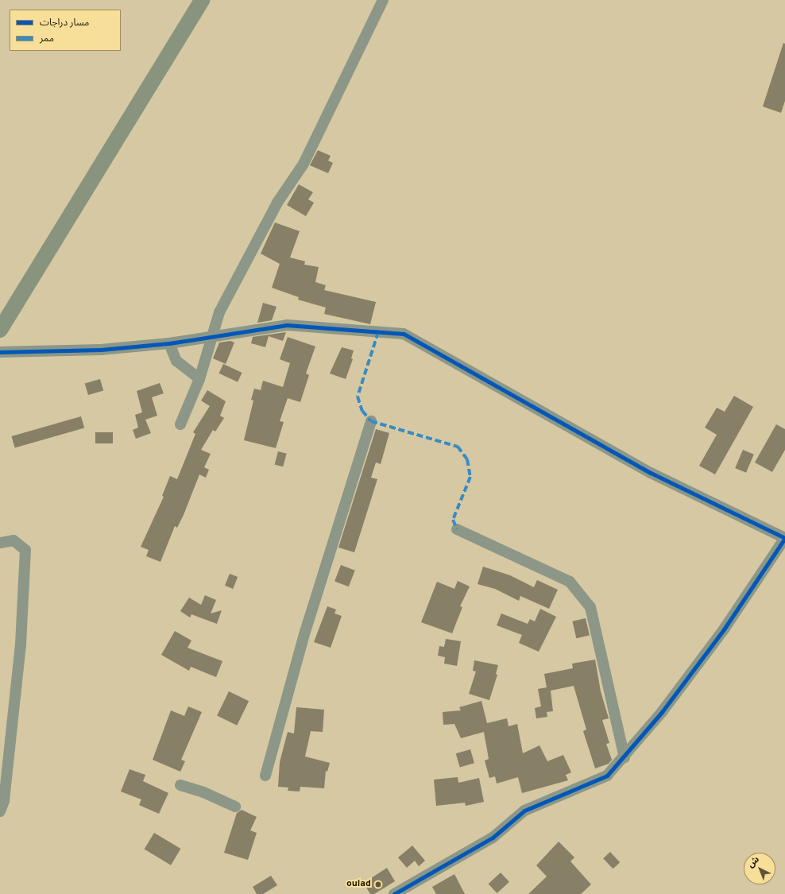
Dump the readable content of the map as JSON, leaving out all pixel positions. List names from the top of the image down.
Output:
{
  "places": ["oulad"],
  "legend": ["مسار دراجات", "ممر"],
  "north": "top left"
}
